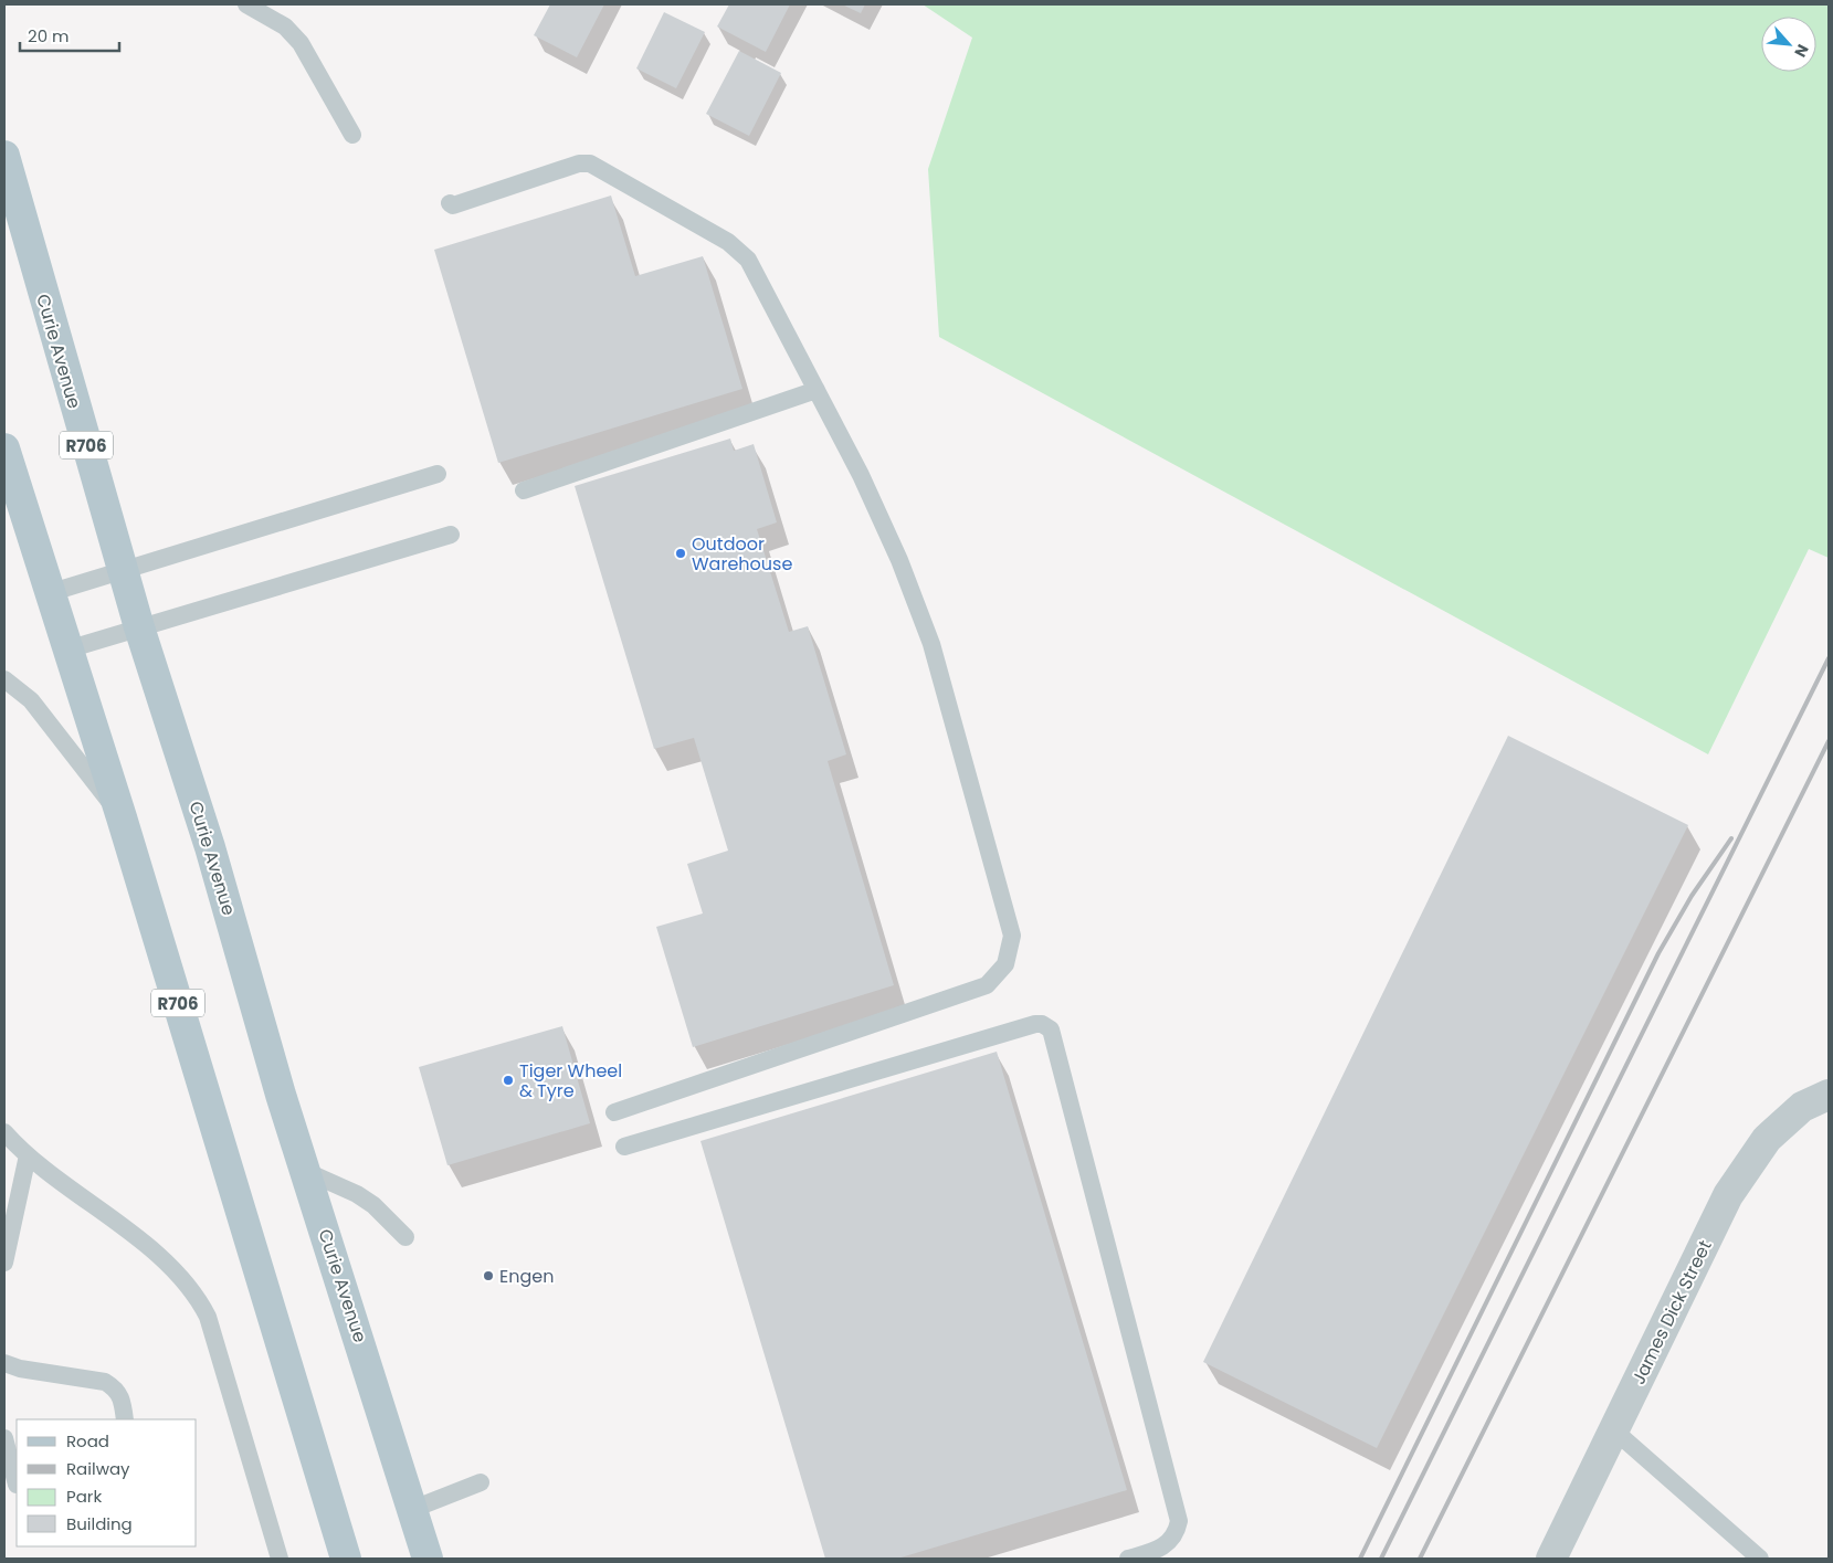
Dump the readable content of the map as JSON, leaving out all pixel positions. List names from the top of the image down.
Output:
{
  "streets": {
    "main road": ["Curie Avenue", "R706"],
    "street": ["James Dick Street"]
  },
  "places": ["Outdoor Warehouse", "Tiger Wheel & Tyre", "Engen"],
  "legend": [
    "Road",
    "Railway",
    "Park",
    "Building"
  ],
  "scale_bar": "20 m",
  "north": "bottom right"
}
